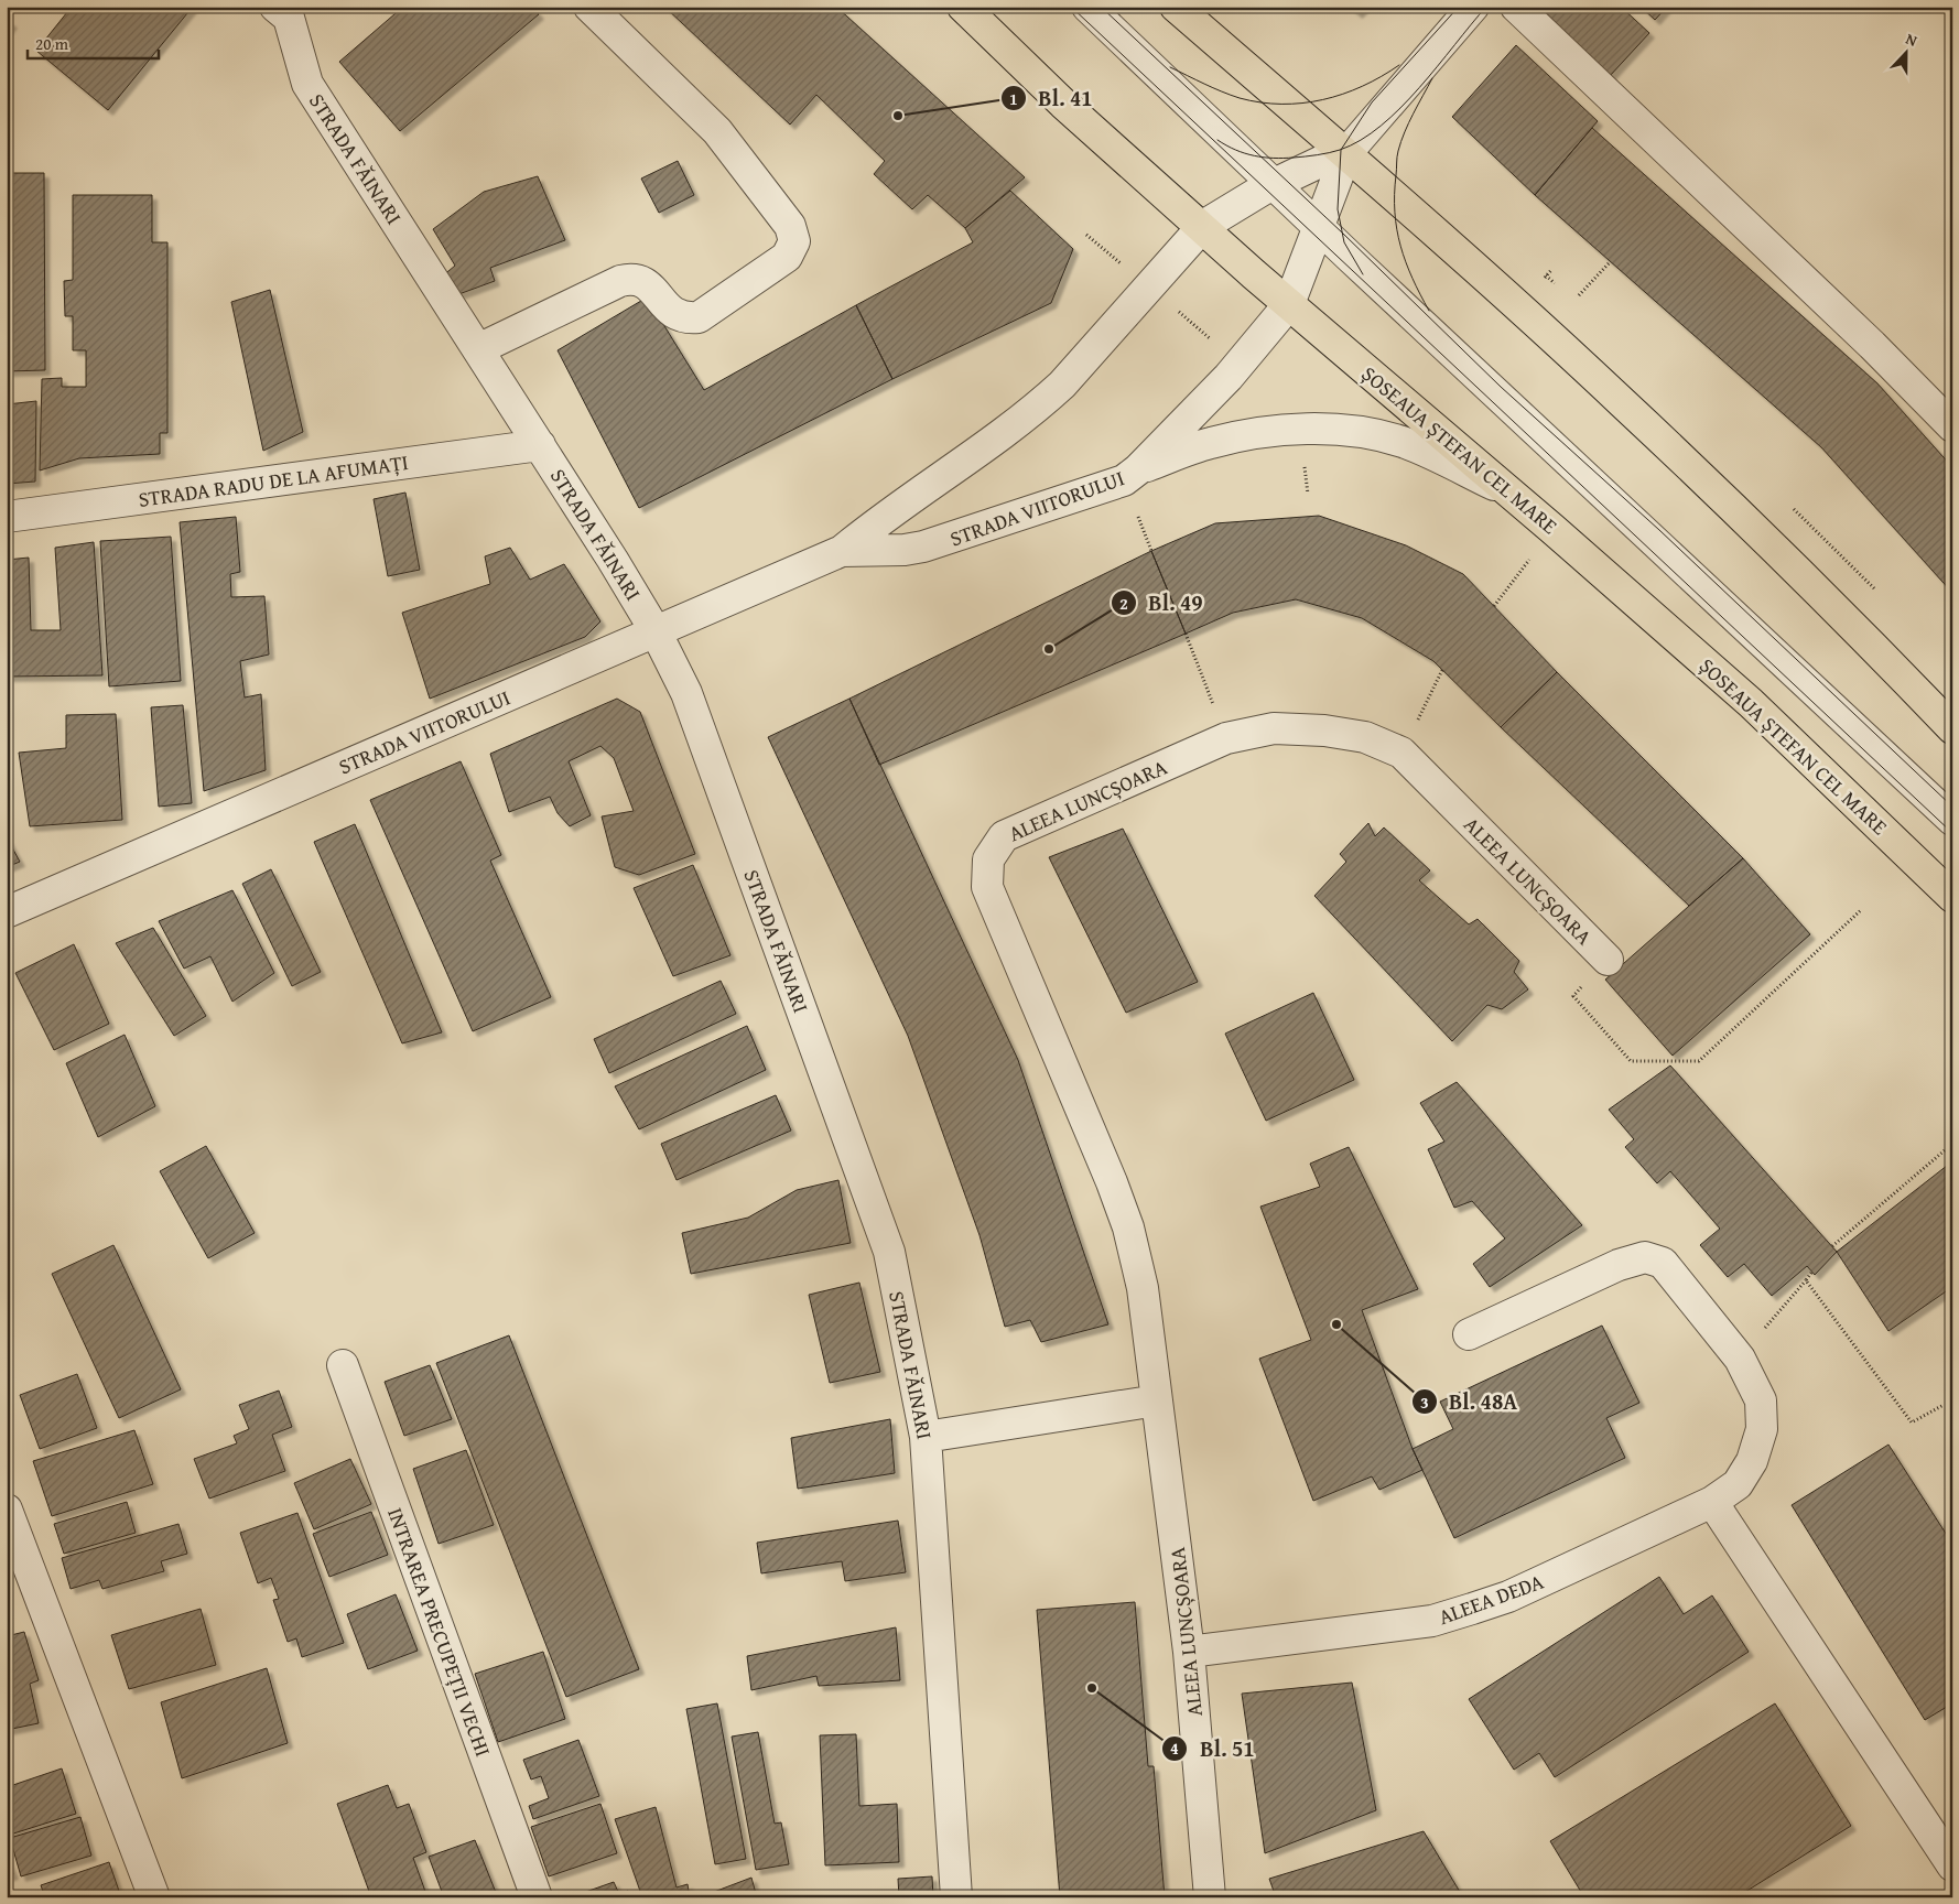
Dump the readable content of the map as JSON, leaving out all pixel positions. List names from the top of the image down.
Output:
{
  "streets": {
    "main road": ["ȘOSEAUA ȘTEFAN CEL MARE"],
    "street": [
      "STRADA FĂINARI",
      "STRADA RADU DE LA AFUMAȚI",
      "STRADA VIITORULUI",
      "ALEEA LUNCȘOARA",
      "ALEEA DEDA",
      "INTRAREA PRECUPEȚII VECHI"
    ]
  },
  "crossings": [
    ["STRADA FĂINARI", "STRADA RADU DE LA AFUMAȚI"],
    ["STRADA FĂINARI", "STRADA VIITORULUI"],
    ["ȘOSEAUA ȘTEFAN CEL MARE", "STRADA VIITORULUI"],
    ["ALEEA LUNCȘOARA", "ALEEA DEDA"]
  ],
  "places": [
    "Bl. 41",
    "Bl. 49",
    "Bl. 48A",
    "Bl. 51"
  ],
  "scale_bar": "20 m",
  "north": "top"
}
